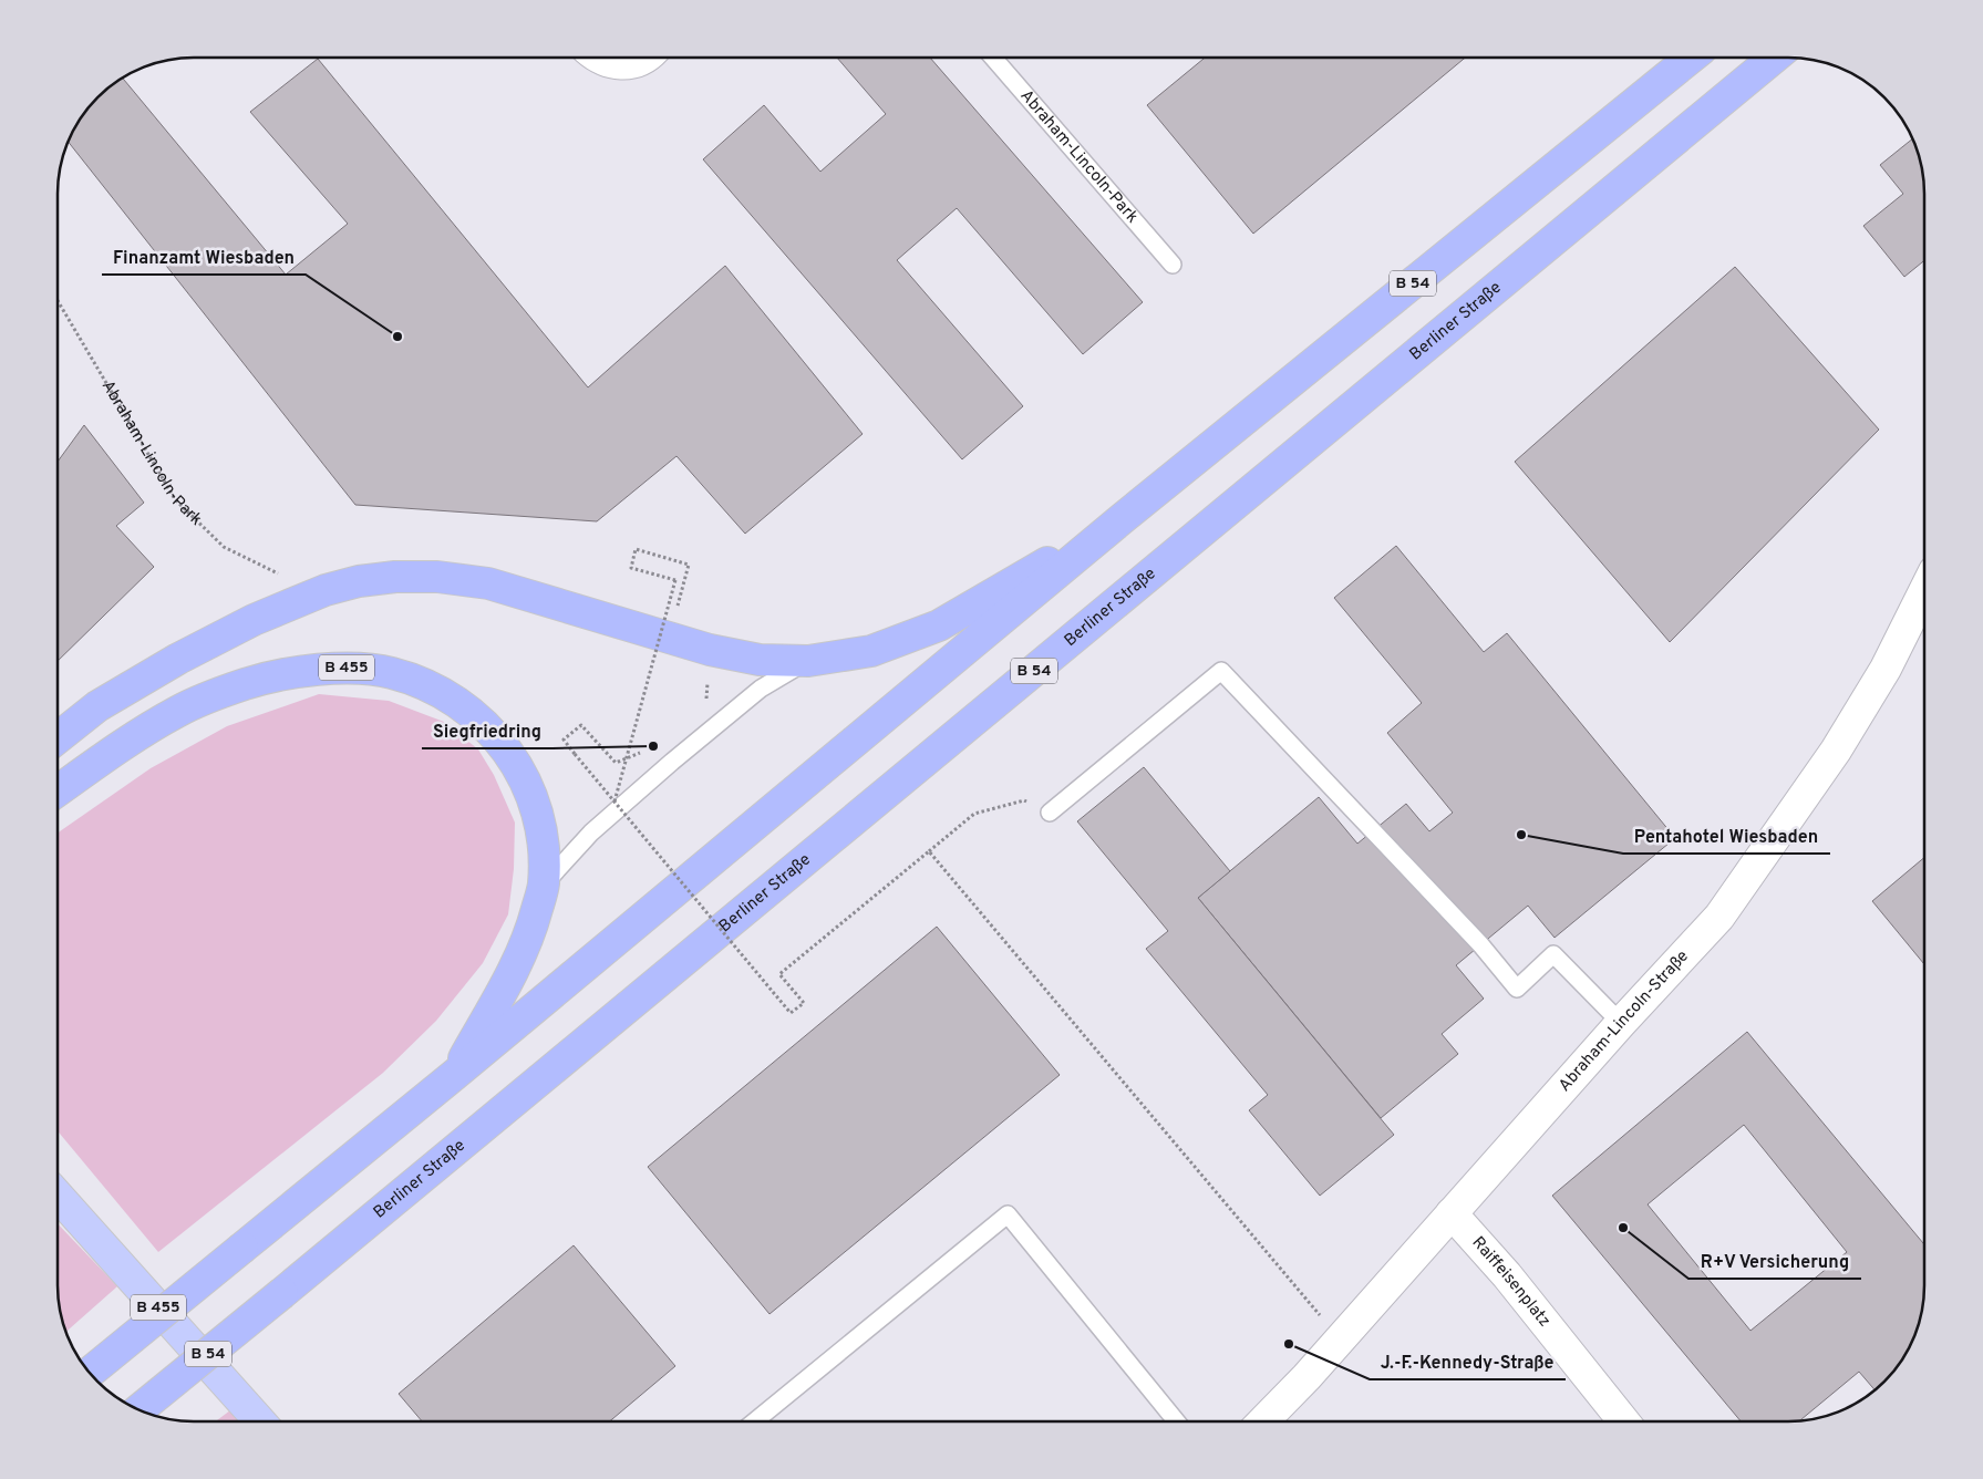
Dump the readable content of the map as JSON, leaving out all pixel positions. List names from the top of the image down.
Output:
{
  "streets": {
    "highway": ["B 54", "Berliner Straße", "B 455"],
    "street": ["Abraham-Lincoln-Straße", "Raiffeisenplatz"],
    "lane": ["Abraham-Lincoln-Park"]
  },
  "crossings": [
    ["B 54", "B 455"],
    ["Abraham-Lincoln-Straße", "Raiffeisenplatz"]
  ],
  "places": [
    "Finanzamt Wiesbaden",
    "Siegfriedring",
    "Pentahotel Wiesbaden",
    "R+V Versicherung",
    "J.-F.-Kennedy-Straße"
  ]
}
